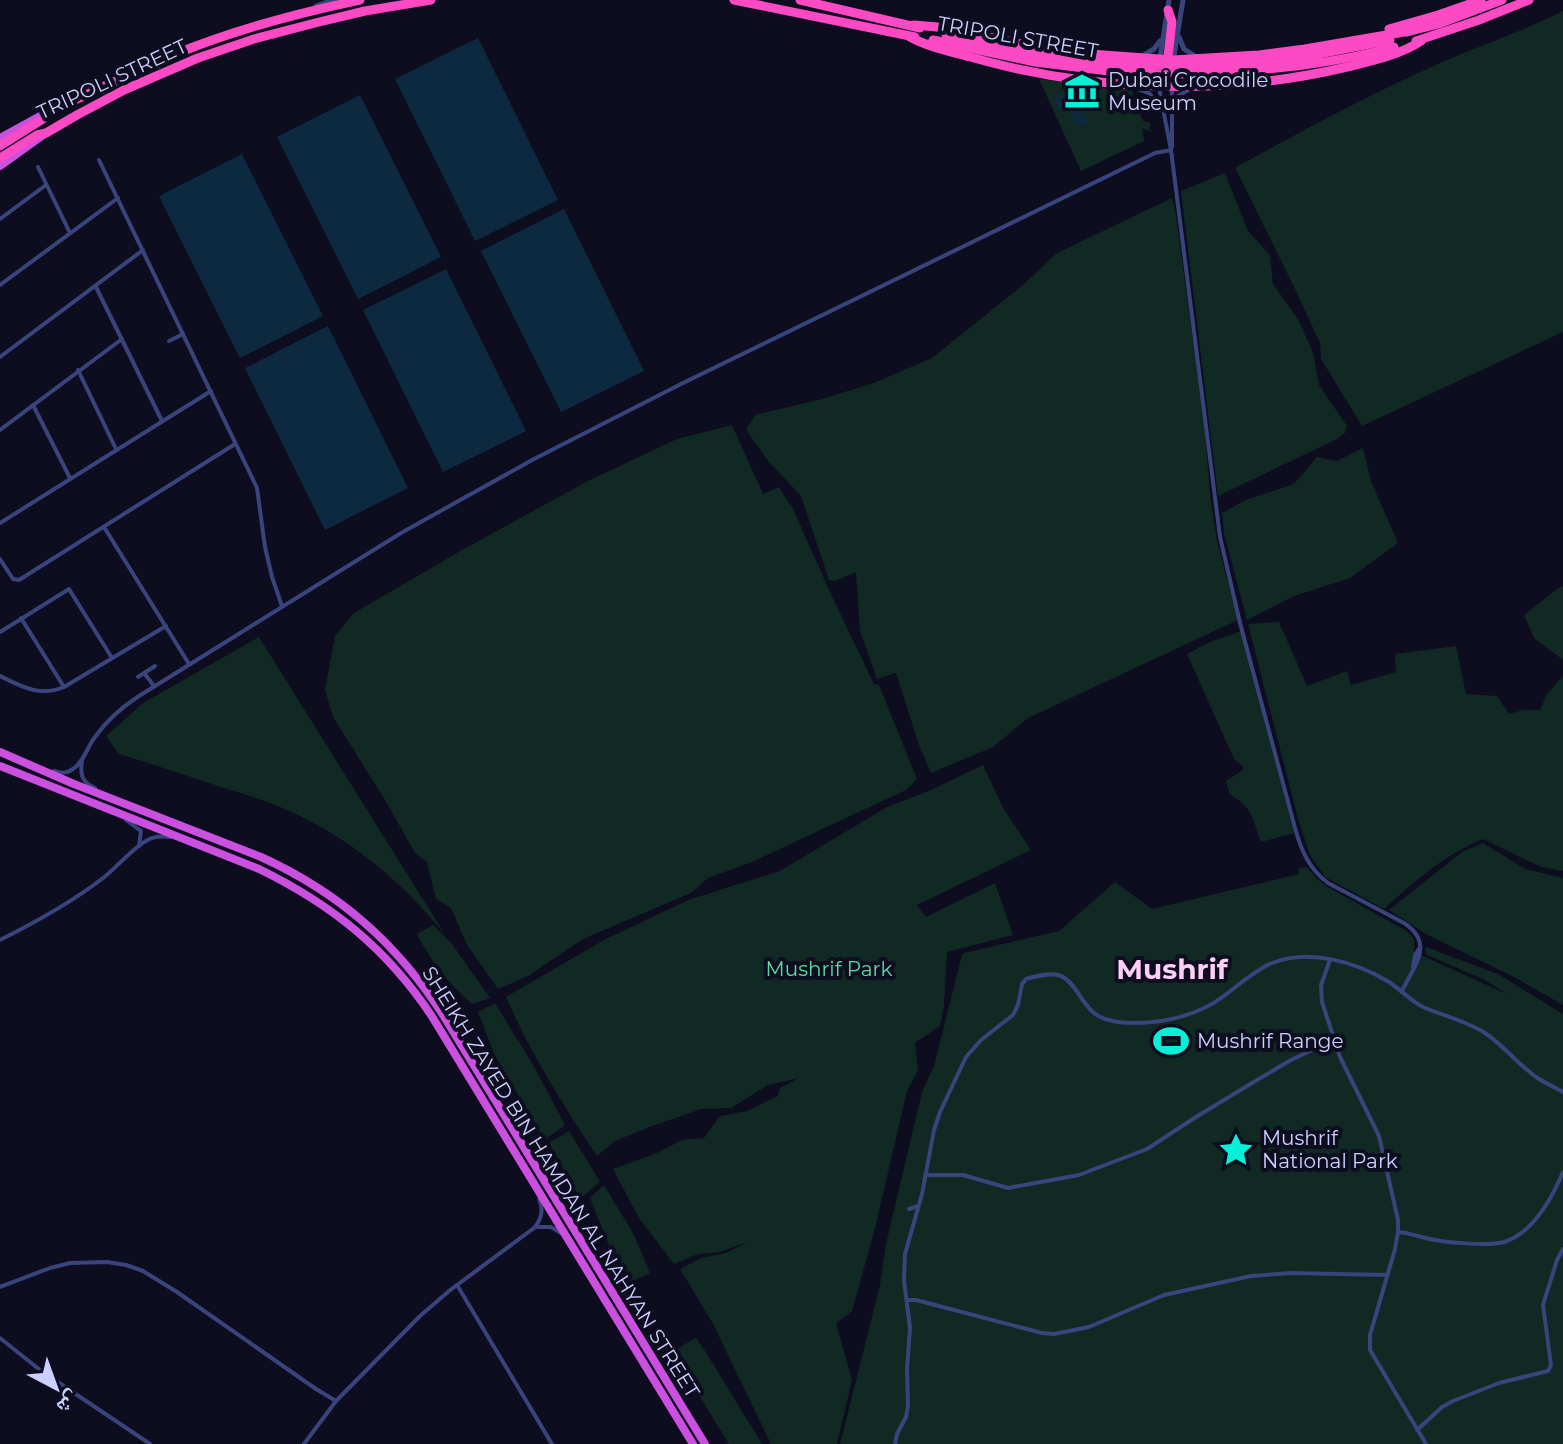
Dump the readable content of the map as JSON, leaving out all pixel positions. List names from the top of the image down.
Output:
{
  "streets": {
    "highway": ["TRIPOLI STREET", "SHEIKH ZAYED BIN HAMDAN AL NAHYAN STREET"]
  },
  "districts": ["Mushrif"],
  "parks": ["Mushrif Park"],
  "places": {
    "museum": ["Dubai Crocodile Museum"],
    "sports": ["Mushrif Range"],
    "place": ["Mushrif National Park"]
  },
  "north": "bottom right"
}
